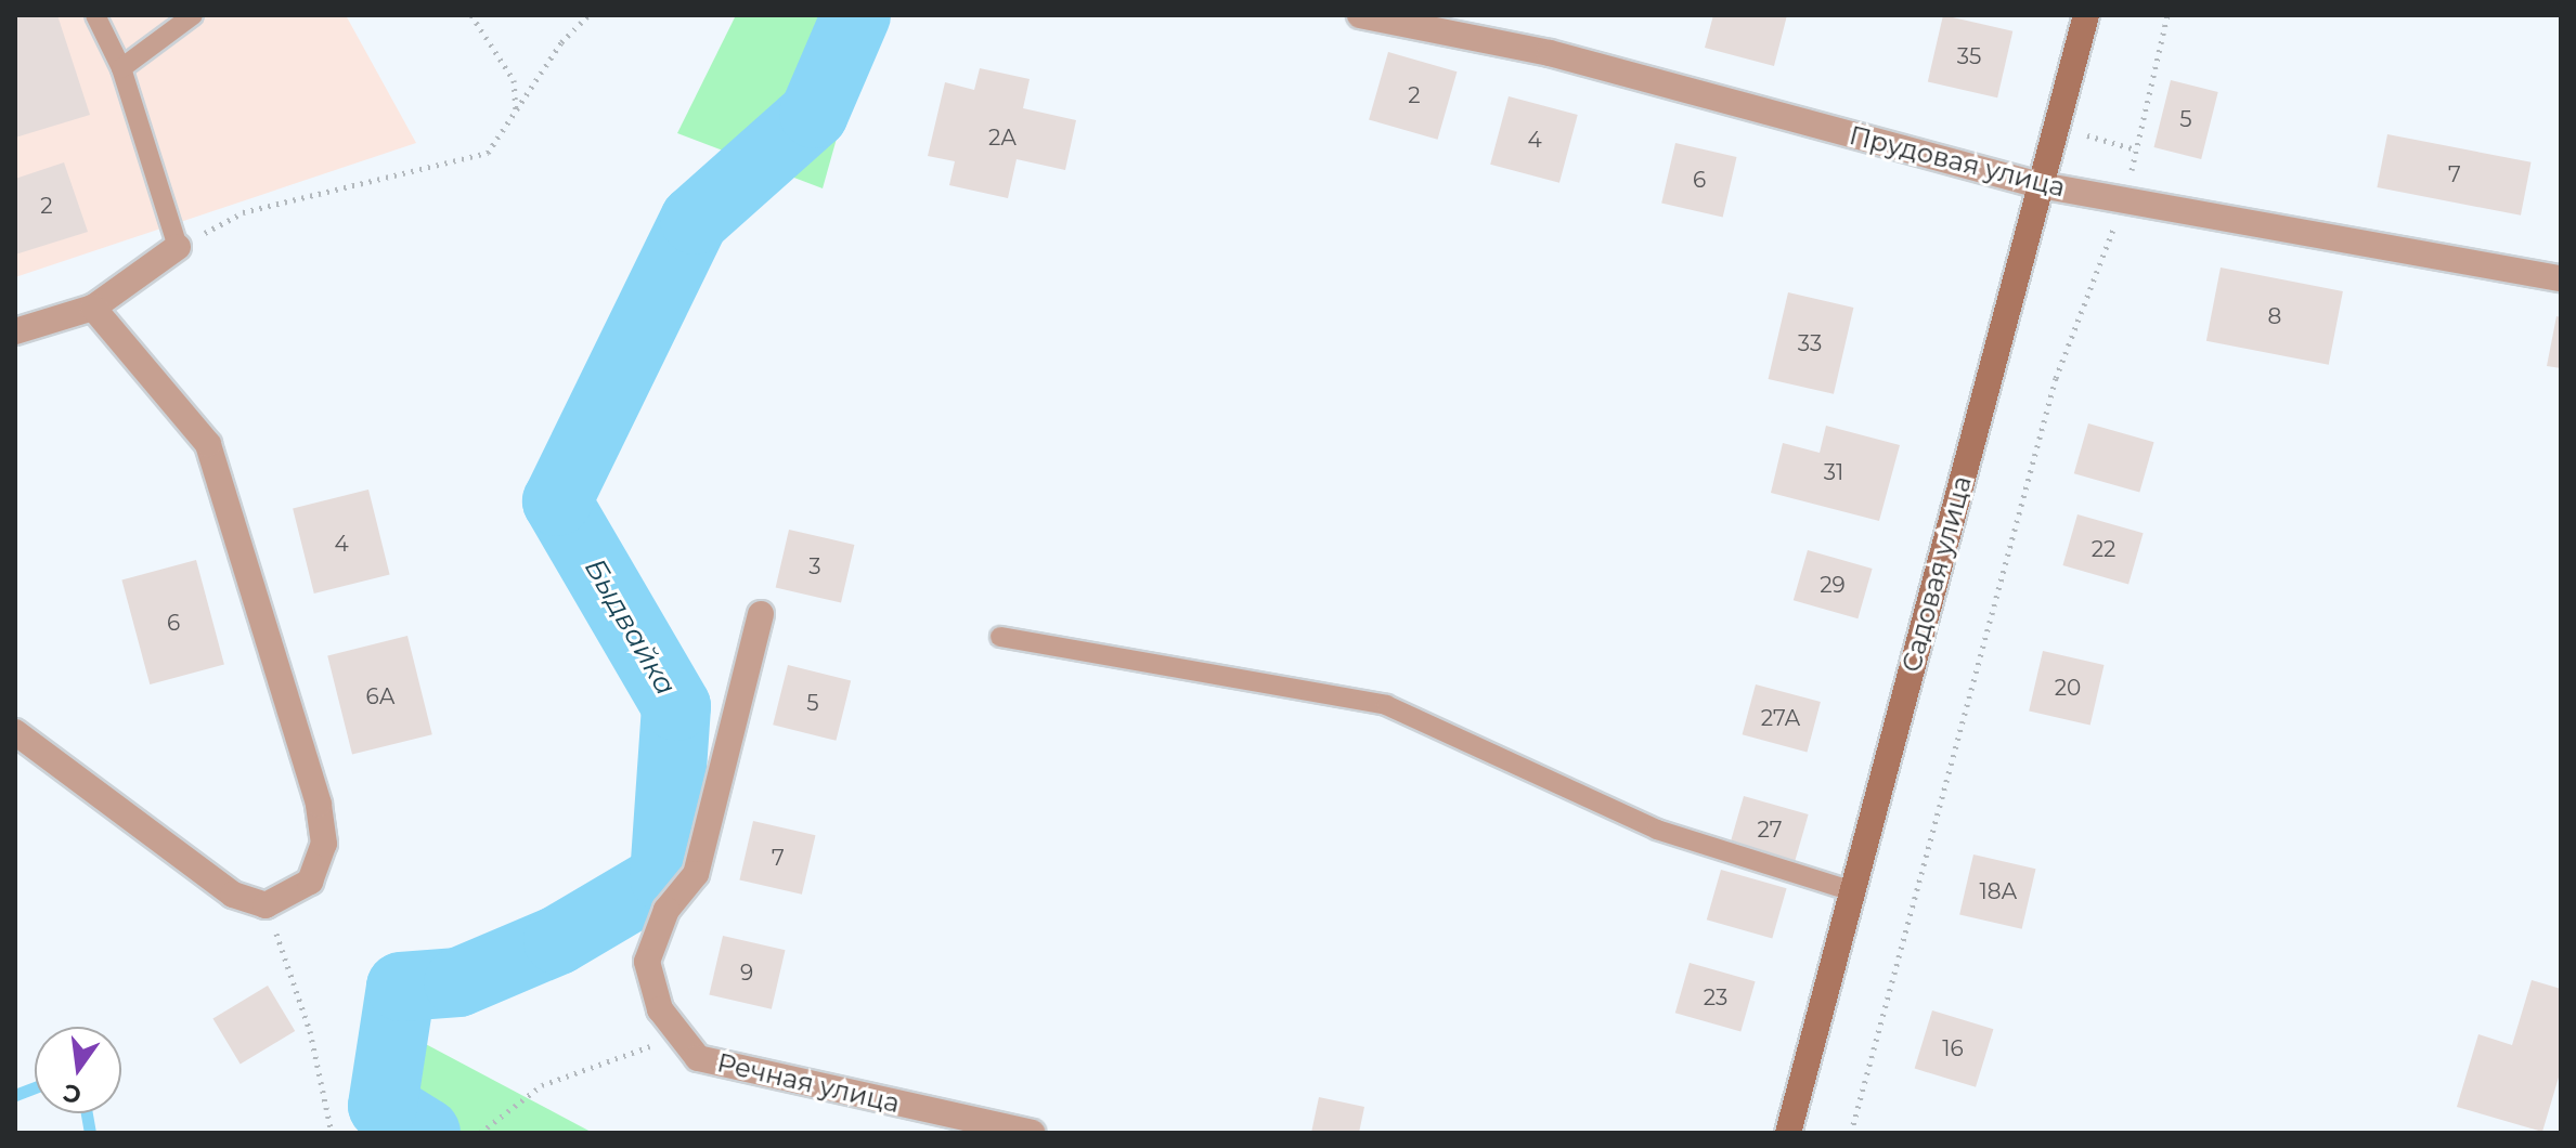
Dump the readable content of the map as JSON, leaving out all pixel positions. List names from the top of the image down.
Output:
{
  "streets": {
    "street": ["Прудовая улица", "Садовая улица", "Речная улица"]
  },
  "crossings": [
    ["Прудовая улица", "Садовая улица"]
  ],
  "water": ["Быдвайка"],
  "house_numbers": [
    "35",
    "2",
    "5",
    "2А",
    "4",
    "7",
    "6",
    "2",
    "8",
    "33",
    "31",
    "4",
    "22",
    "3",
    "29",
    "6",
    "20",
    "6А",
    "5",
    "27А",
    "27",
    "7",
    "18А",
    "9",
    "23",
    "16"
  ],
  "north": "bottom"
}
